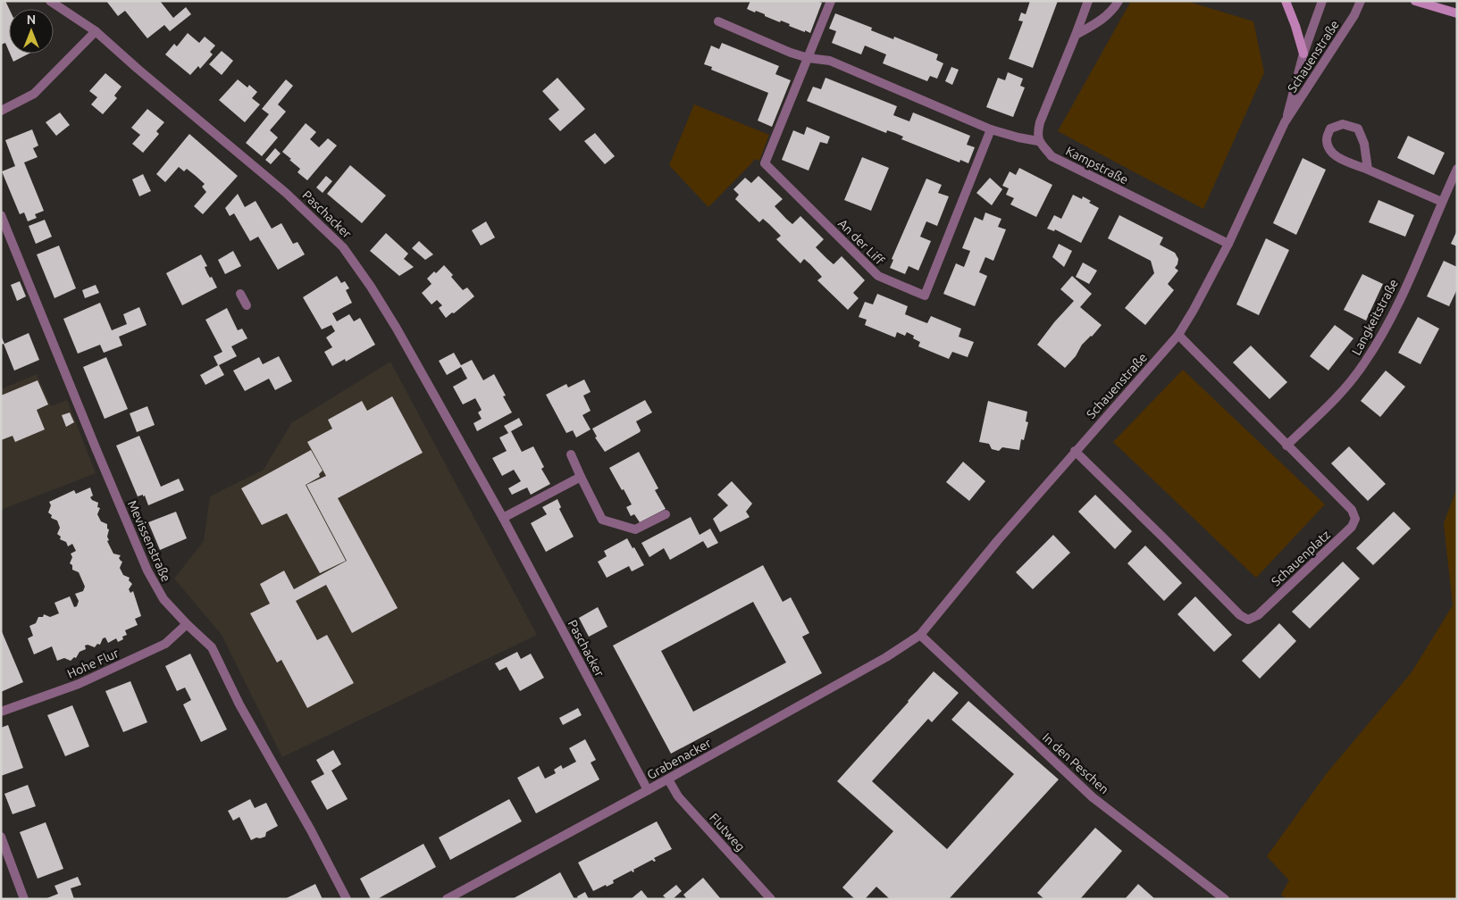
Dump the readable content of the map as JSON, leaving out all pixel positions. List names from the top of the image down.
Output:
{
  "streets": {
    "street": [
      "Schauenstraße",
      "Kampstraße",
      "Paschacker",
      "An der Liff",
      "Langkeitstraße",
      "Mevissenstraße",
      "Schauenplatz",
      "Hohe Flur",
      "Grabenacker",
      "In den Peschen",
      "Flutweg"
    ]
  },
  "crossings": [
    ["Schauenstraße", "Kampstraße"],
    ["Schauenstraße", "Schauenplatz"],
    ["Schauenstraße", "Grabenacker"],
    ["Schauenstraße", "In den Peschen"],
    ["Paschacker", "Grabenacker"],
    ["Langkeitstraße", "Schauenplatz"],
    ["Mevissenstraße", "Hohe Flur"],
    ["Grabenacker", "In den Peschen"],
    ["Grabenacker", "Flutweg"]
  ],
  "north": "top"
}
